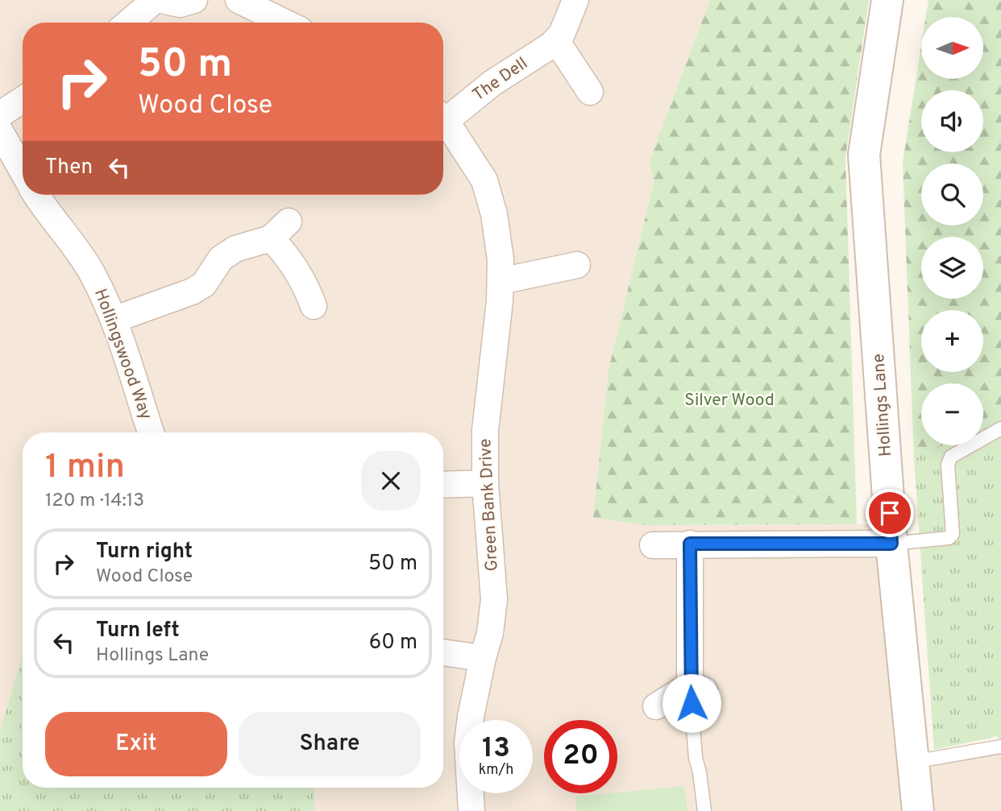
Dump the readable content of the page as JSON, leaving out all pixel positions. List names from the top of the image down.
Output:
{
  "streets": {
    "street": [
      "The Dell",
      "Hollingswood Way",
      "Hollings Lane",
      "Green Bank Drive"
    ]
  },
  "parks": ["Silver Wood"],
  "north": "right",
  "page": {
    "map_buttons": ["+", "−"],
    "turn": ["50 m", "Wood Close"],
    "then": "Then",
    "heading": ["1 min", "120 m · 14:13"],
    "list": [
      {
        "name": "Turn right",
        "note": "Wood Close",
        "value": "50 m"
      },
      {
        "name": "Turn left",
        "note": "Hollings Lane",
        "value": "60 m"
      }
    ],
    "buttons": ["Exit", "Share"],
    "speed": "13 km/h",
    "limit": "20"
  }
}
